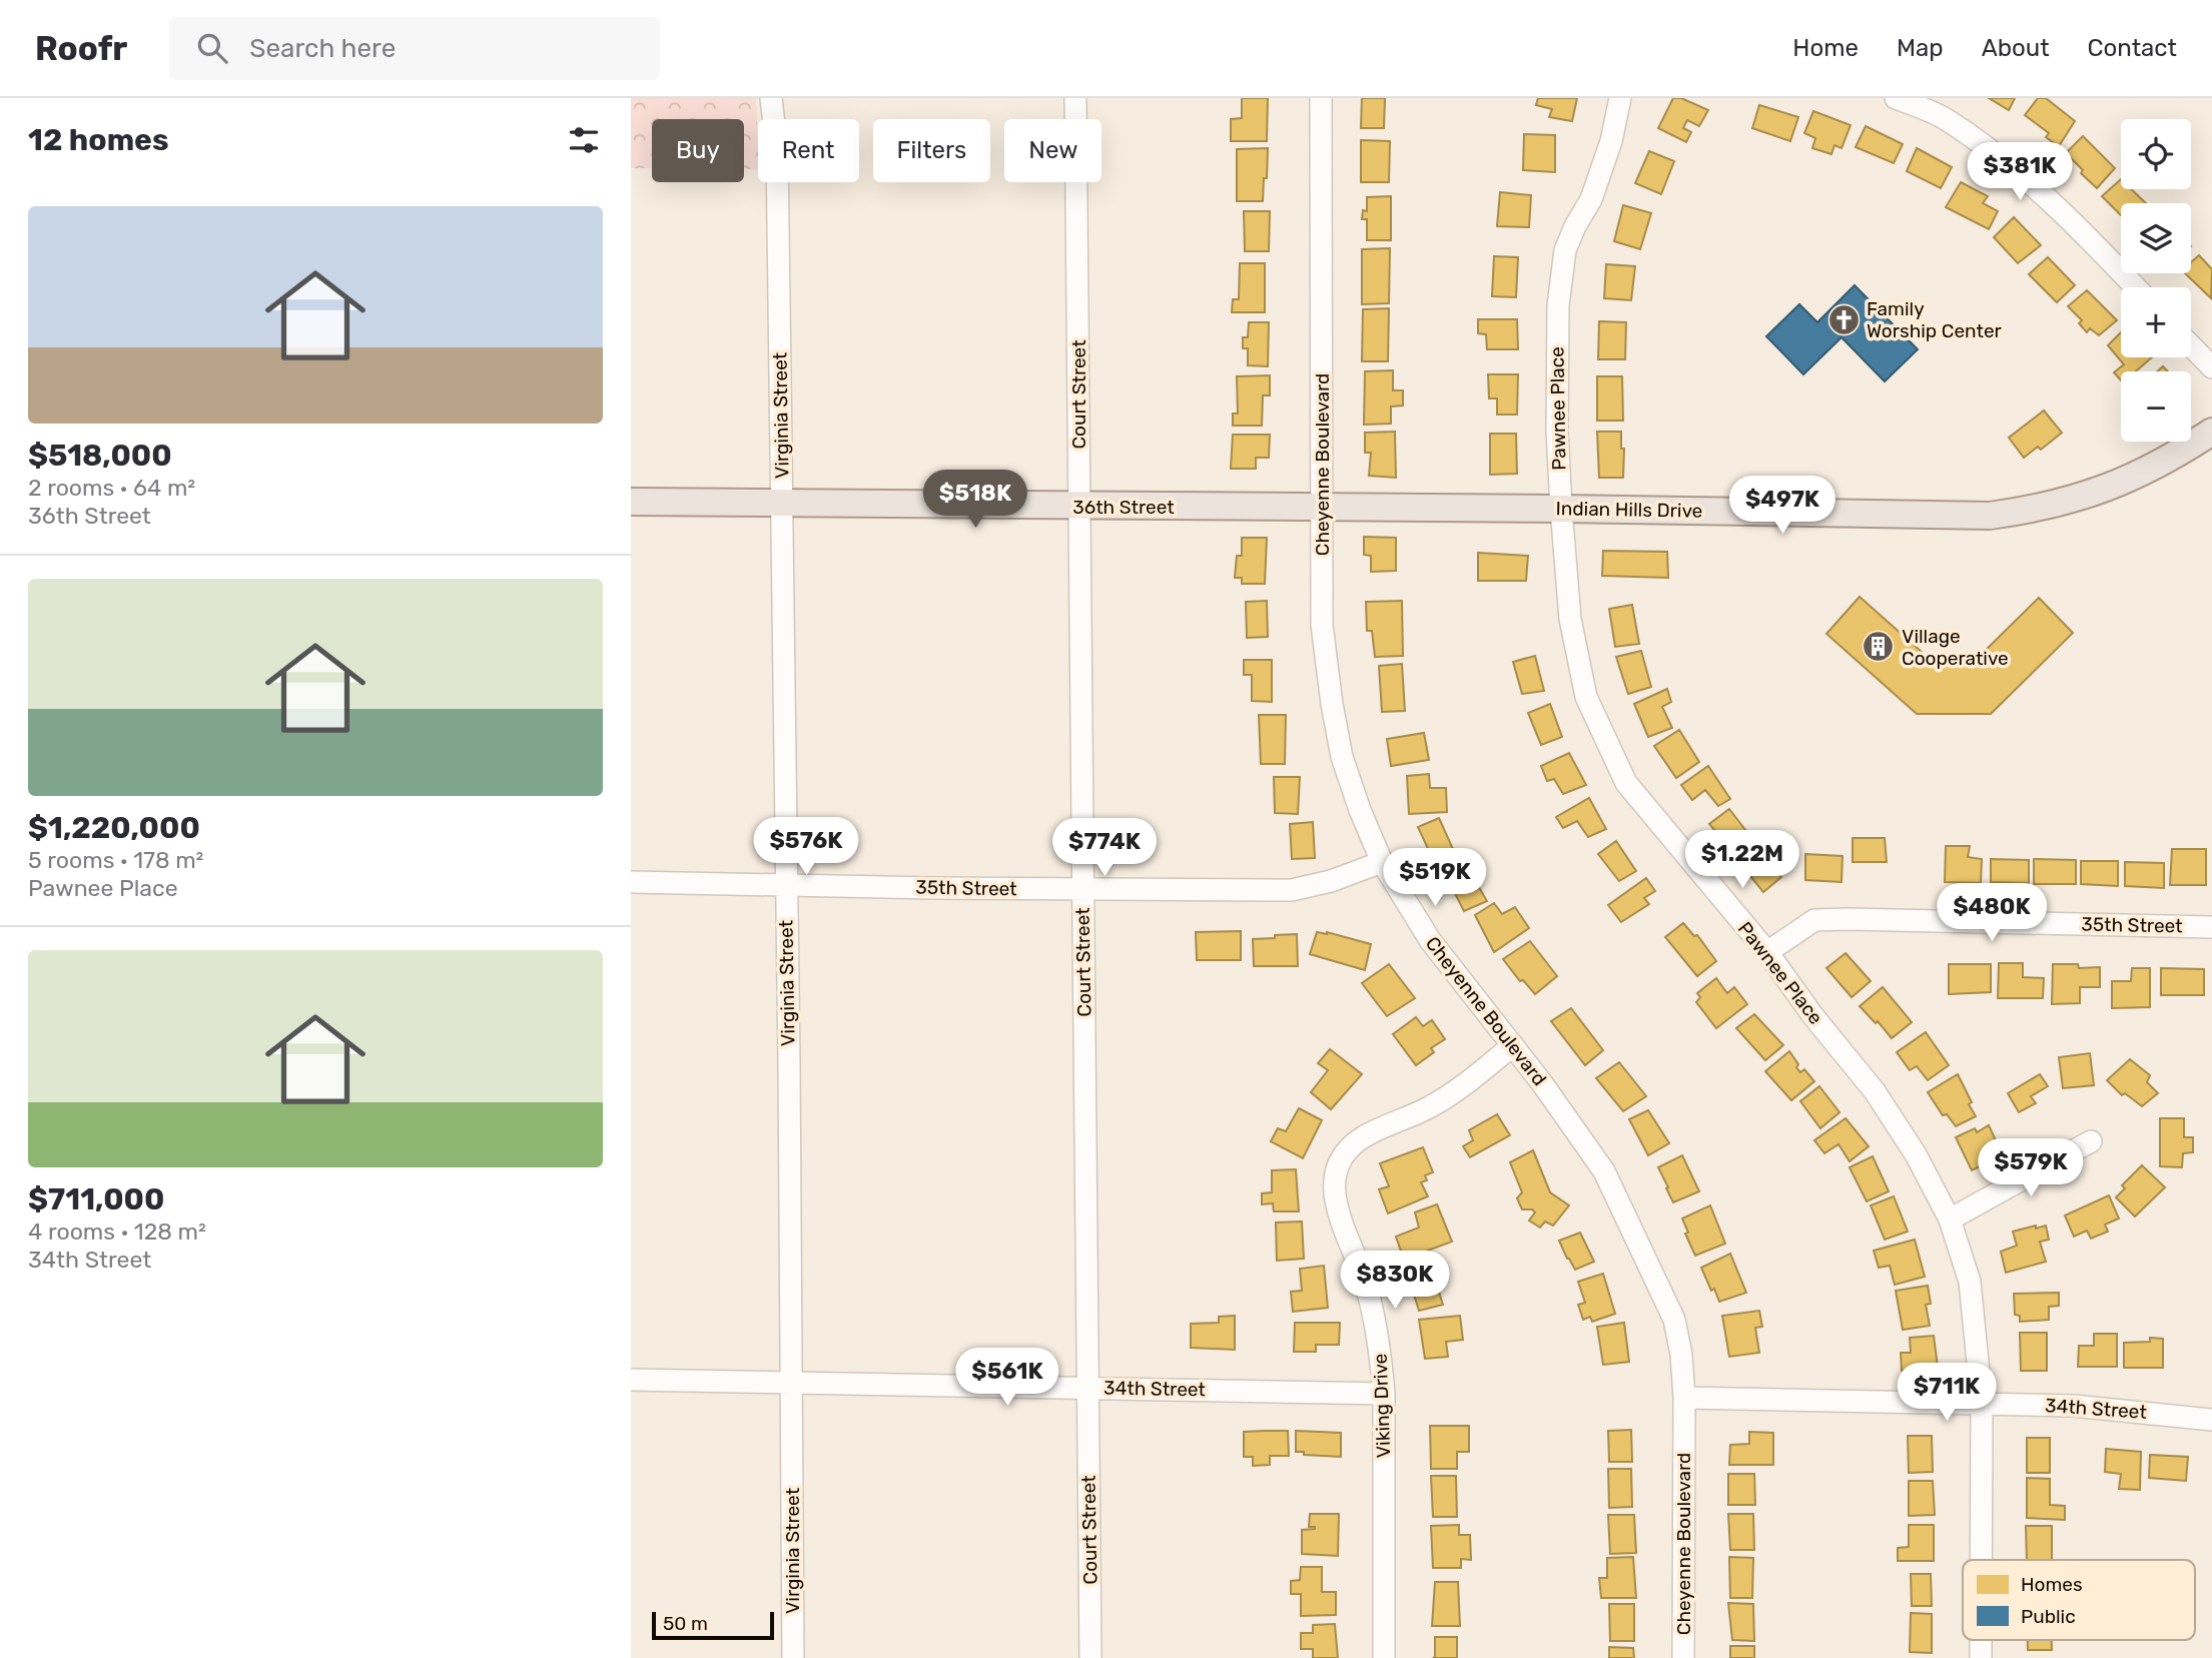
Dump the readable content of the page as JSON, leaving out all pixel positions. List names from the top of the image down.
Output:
{
  "streets": {
    "main road": ["36th Street", "Indian Hills Drive"],
    "street": [
      "Court Street",
      "Pawnee Place",
      "Virginia Street",
      "Cheyenne Boulevard",
      "35th Street",
      "34th Street",
      "Viking Drive"
    ]
  },
  "crossings": [
    ["Court Street", "36th Street"],
    ["Court Street", "35th Street"],
    ["Court Street", "34th Street"],
    ["Pawnee Place", "Indian Hills Drive"],
    ["Pawnee Place", "35th Street"],
    ["Pawnee Place", "34th Street"],
    ["Virginia Street", "36th Street"],
    ["Virginia Street", "35th Street"],
    ["Virginia Street", "34th Street"],
    ["Cheyenne Boulevard", "36th Street"],
    ["Cheyenne Boulevard", "Indian Hills Drive"],
    ["Cheyenne Boulevard", "35th Street"],
    ["Cheyenne Boulevard", "34th Street"],
    ["Cheyenne Boulevard", "Viking Drive"],
    ["36th Street", "Indian Hills Drive"],
    ["34th Street", "Viking Drive"]
  ],
  "places": {
    "church": ["Family Worship Center"],
    "building": ["Village Cooperative"]
  },
  "legend": ["Homes", "Public"],
  "scale_bar": "50 m",
  "page": {
    "header": "Roofr",
    "search": "Search here",
    "nav": [
      "Home",
      "Map",
      "About",
      "Contact"
    ],
    "heading": "12 homes",
    "map_buttons": ["+", "−"],
    "chip": [
      "Buy",
      "Rent",
      "Filters",
      "New"
    ],
    "price": [
      "$381K",
      "$518K",
      "$497K",
      "$576K",
      "$774K",
      "$1.22M",
      "$519K",
      "$480K",
      "$579K",
      "$830K",
      "$561K",
      "$711K"
    ],
    "list": [
      {
        "name": "$518,000",
        "note": "2 rooms · 64 m² · 36th Street"
      },
      {
        "name": "$1,220,000",
        "note": "5 rooms · 178 m² · Pawnee Place"
      },
      {
        "name": "$711,000",
        "note": "4 rooms · 128 m² · 34th Street"
      }
    ],
    "scale": "50 m"
  }
}
